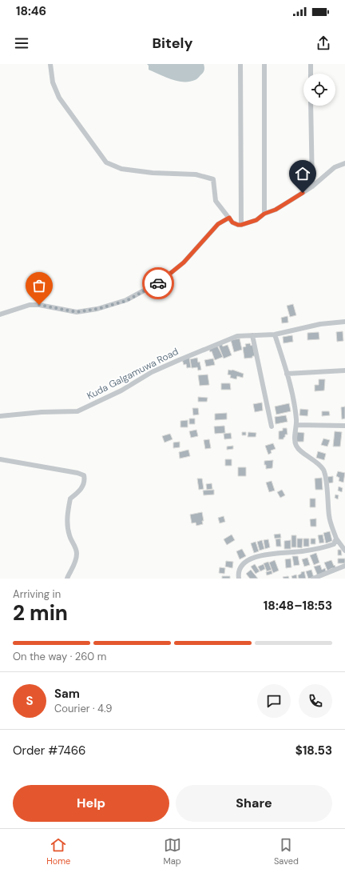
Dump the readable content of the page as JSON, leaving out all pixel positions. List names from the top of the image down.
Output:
{
  "streets": {
    "street": ["Kuda Galgamuwa Road"]
  },
  "page": {
    "status": "18:46",
    "header": "Bitely",
    "heading": ["2 min", "Arriving in", "18:48–18:53"],
    "panel": [
      "Sam",
      "Courier · 4.9",
      "Order #7466",
      "$18.53"
    ],
    "bar": "On the way · 260 m",
    "round": "S",
    "buttons": ["Help", "Share"],
    "tabs": ["Home", "Map", "Saved"]
  }
}
